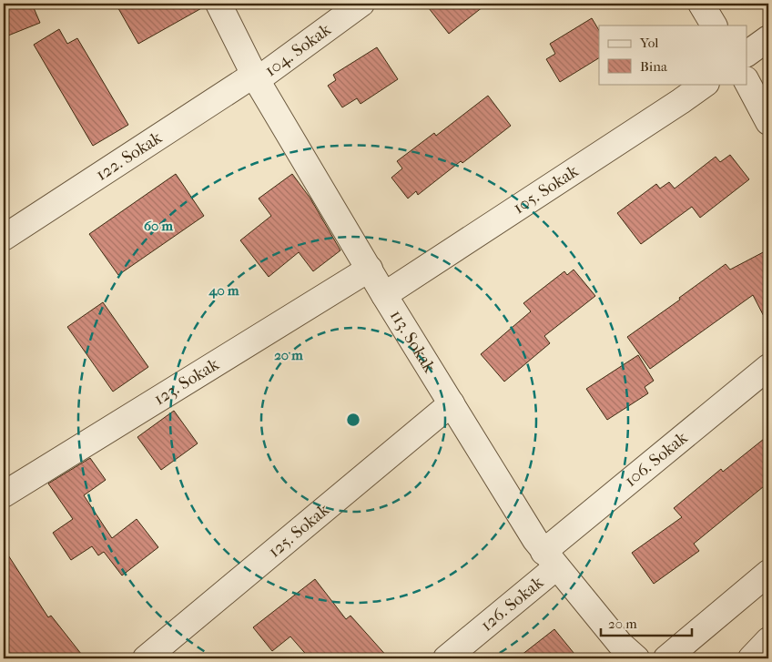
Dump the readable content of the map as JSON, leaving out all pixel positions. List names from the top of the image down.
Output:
{
  "streets": {
    "street": [
      "104. Sokak",
      "122. Sokak",
      "105. Sokak",
      "113. Sokak",
      "123. Sokak",
      "106. Sokak",
      "125. Sokak",
      "126. Sokak"
    ]
  },
  "crossings": [
    ["104. Sokak", "122. Sokak"],
    ["104. Sokak", "113. Sokak"],
    ["122. Sokak", "113. Sokak"],
    ["105. Sokak", "113. Sokak"],
    ["113. Sokak", "123. Sokak"],
    ["113. Sokak", "106. Sokak"],
    ["113. Sokak", "125. Sokak"],
    ["113. Sokak", "126. Sokak"],
    ["106. Sokak", "126. Sokak"]
  ],
  "legend": ["Yol", "Bina"],
  "scale_bar": "20 m",
  "rings": ["60 m", "40 m", "20 m"]
}
